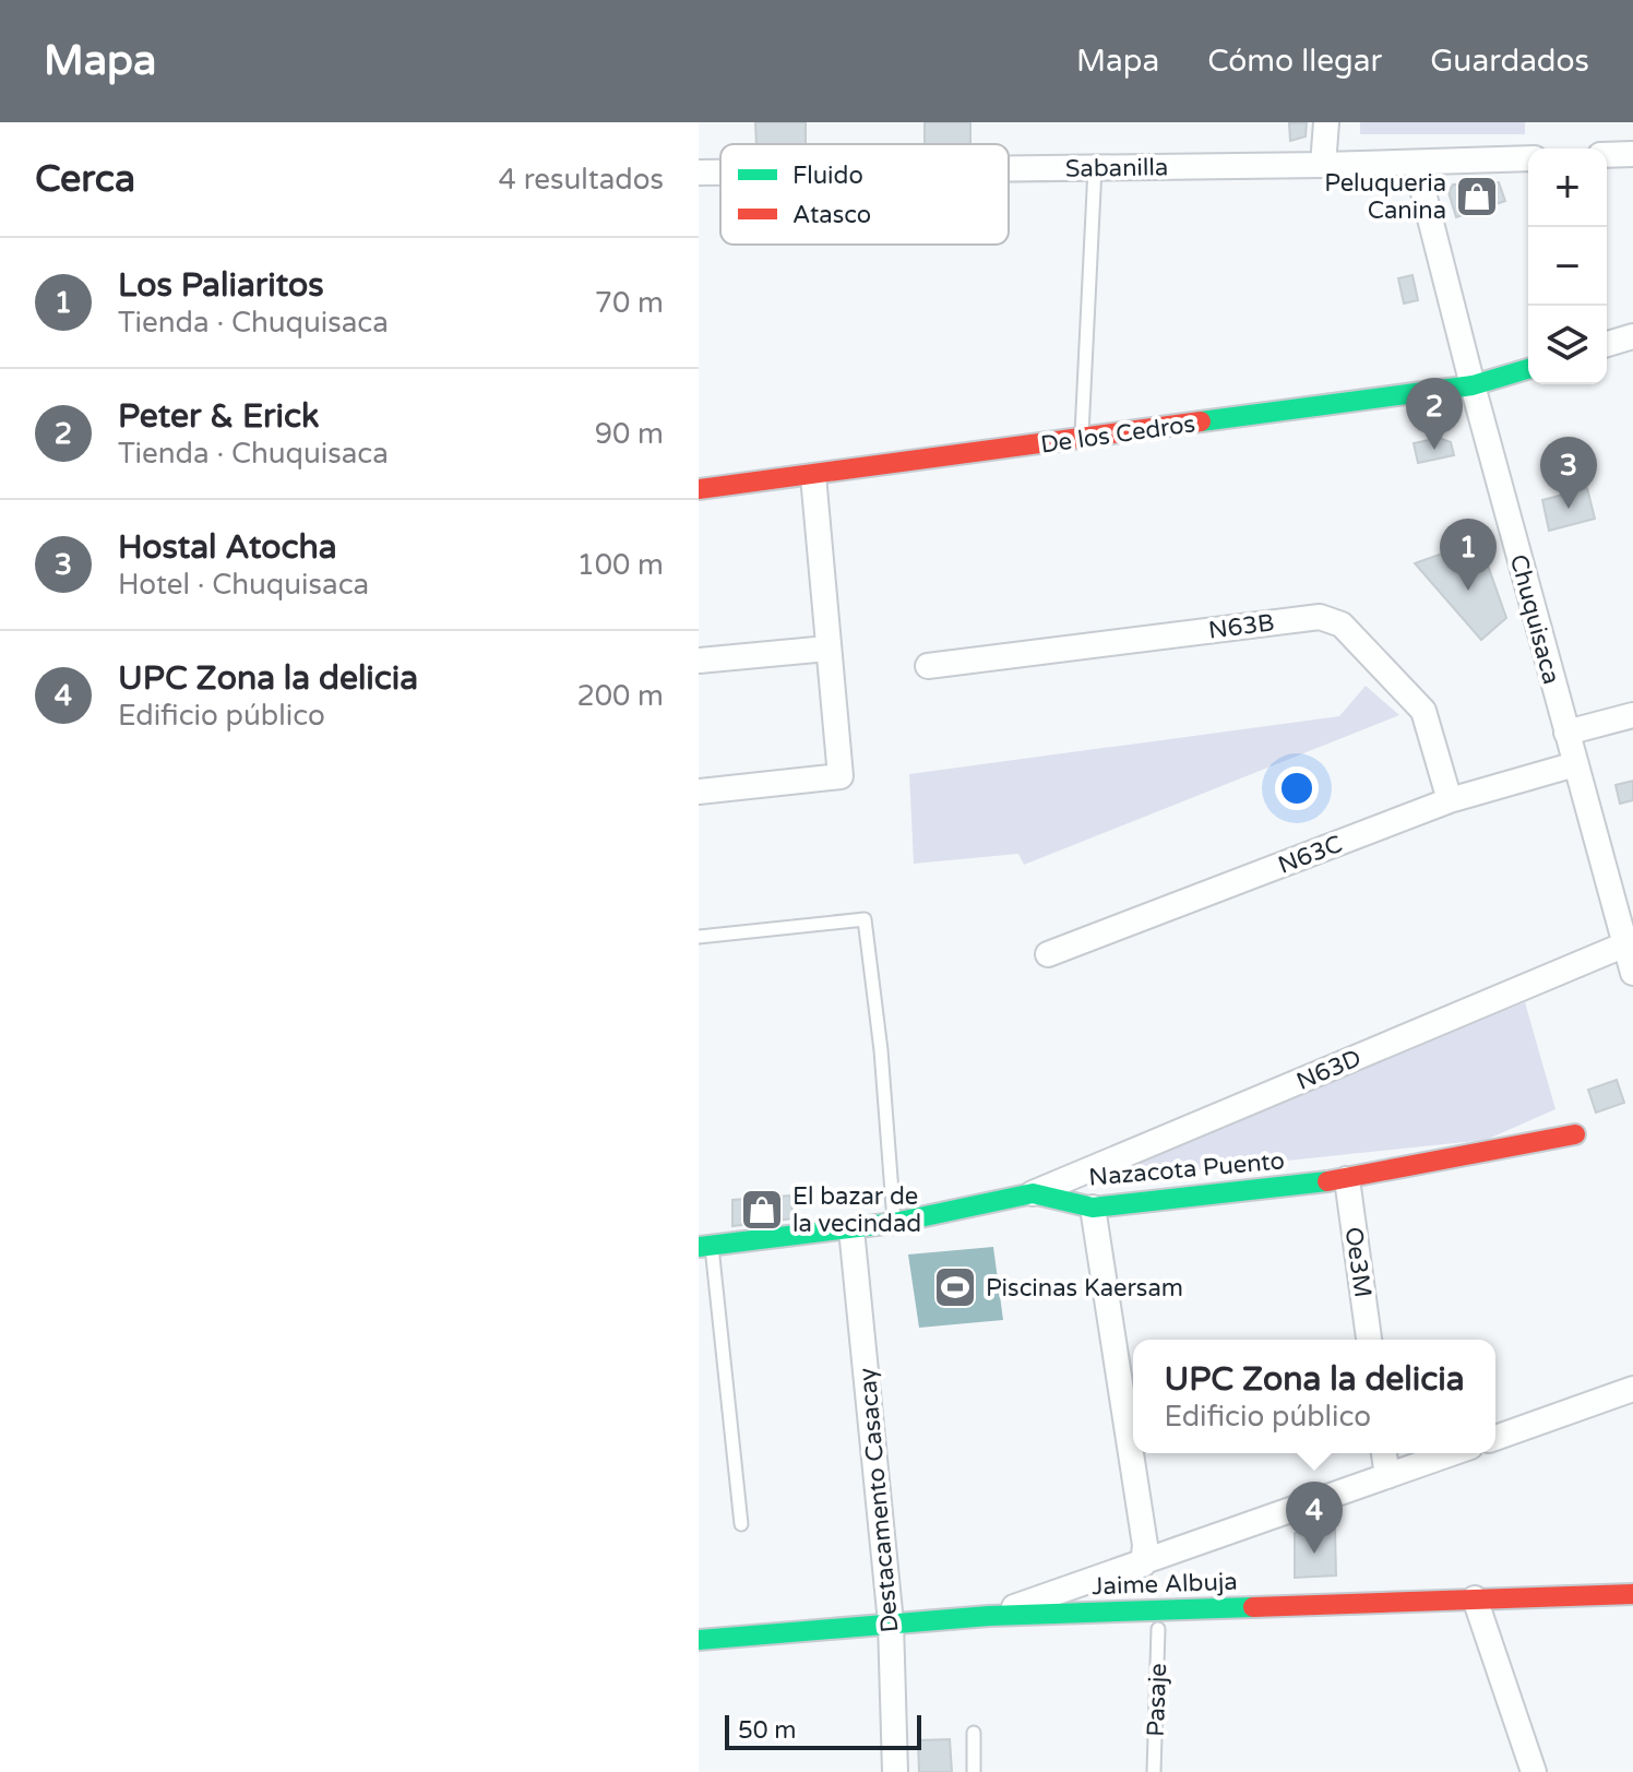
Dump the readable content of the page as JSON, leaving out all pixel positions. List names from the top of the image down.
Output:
{
  "streets": {
    "street": [
      "Sabanilla",
      "De los Cedros",
      "Chuquisaca",
      "N63B",
      "N63C",
      "N63D",
      "Nazacota Puento",
      "Oe3M",
      "Destacamento Casacay",
      "Jaime Albuja"
    ],
    "lane": ["Pasaje"]
  },
  "crossings": [
    ["Sabanilla", "Chuquisaca"],
    ["De los Cedros", "Chuquisaca"],
    ["Chuquisaca", "N63C"],
    ["Chuquisaca", "N63D"],
    ["N63B", "N63C"],
    ["N63D", "Nazacota Puento"],
    ["Nazacota Puento", "Oe3M"],
    ["Nazacota Puento", "Destacamento Casacay"],
    ["Destacamento Casacay", "Jaime Albuja"]
  ],
  "places": {
    "shop": ["Peluqueria Canina", "El bazar de la vecindad"],
    "sports": ["Piscinas Kaersam"]
  },
  "legend": ["Fluido", "Atasco"],
  "scale_bar": "50 m",
  "page": {
    "header": "Mapa",
    "nav": ["Mapa", "Cómo llegar", "Guardados"],
    "heading": ["Cerca", "4 resultados"],
    "map_buttons": ["+", "−"],
    "list": [
      {
        "mark": "1",
        "name": "Los Paliaritos",
        "note": "Tienda · Chuquisaca",
        "value": "70 m"
      },
      {
        "mark": "2",
        "name": "Peter & Erick",
        "note": "Tienda · Chuquisaca",
        "value": "90 m"
      },
      {
        "mark": "3",
        "name": "Hostal Atocha",
        "note": "Hotel · Chuquisaca",
        "value": "100 m"
      },
      {
        "mark": "4",
        "name": "UPC Zona la delicia",
        "note": "Edificio público",
        "value": "200 m"
      }
    ],
    "pins": [
      "2",
      "3",
      "1",
      "4"
    ],
    "popup": ["UPC Zona la delicia", "Edificio público"],
    "scale": "50 m"
  }
}
